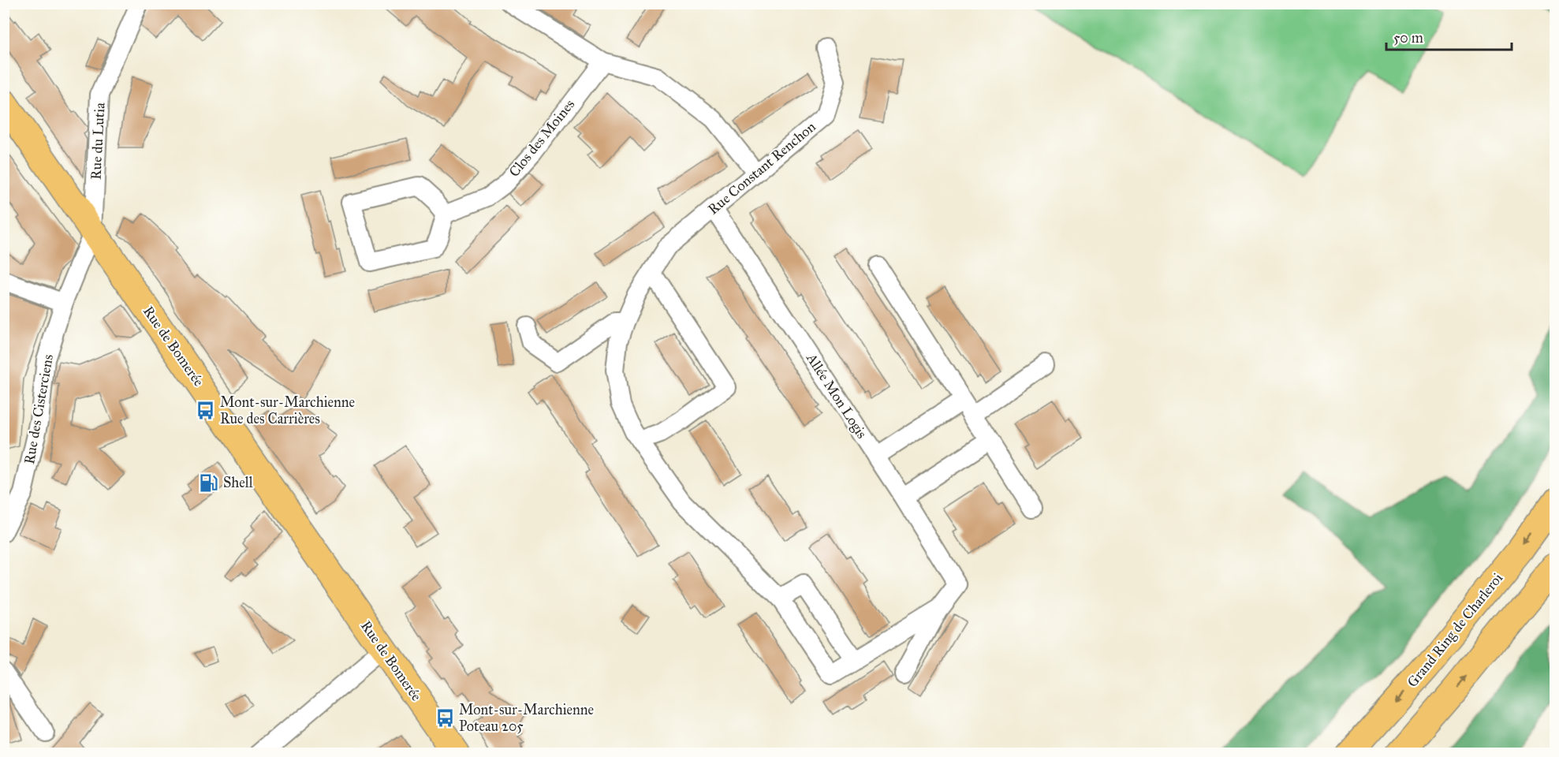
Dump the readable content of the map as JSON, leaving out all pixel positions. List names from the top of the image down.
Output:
{
  "streets": {
    "main road": ["Rue de Bomerée", "Grand Ring de Charleroi"],
    "street": [
      "Clos des Moines",
      "Rue du Lutia",
      "Rue Constant Renchon",
      "Allée Mon Logis",
      "Rue des Cisterciens"
    ]
  },
  "crossings": [
    ["Rue du Lutia", "Rue de Bomerée"],
    ["Rue du Lutia", "Rue des Cisterciens"],
    ["Rue Constant Renchon", "Allée Mon Logis"],
    ["Rue de Bomerée", "Rue des Cisterciens"]
  ],
  "places": {
    "bus stop": ["Mont-sur-Marchienne Rue des Carrières", "Mont-sur-Marchienne Poteau 205"],
    "fuel station": ["Shell"]
  },
  "scale_bar": "50 m"
}
